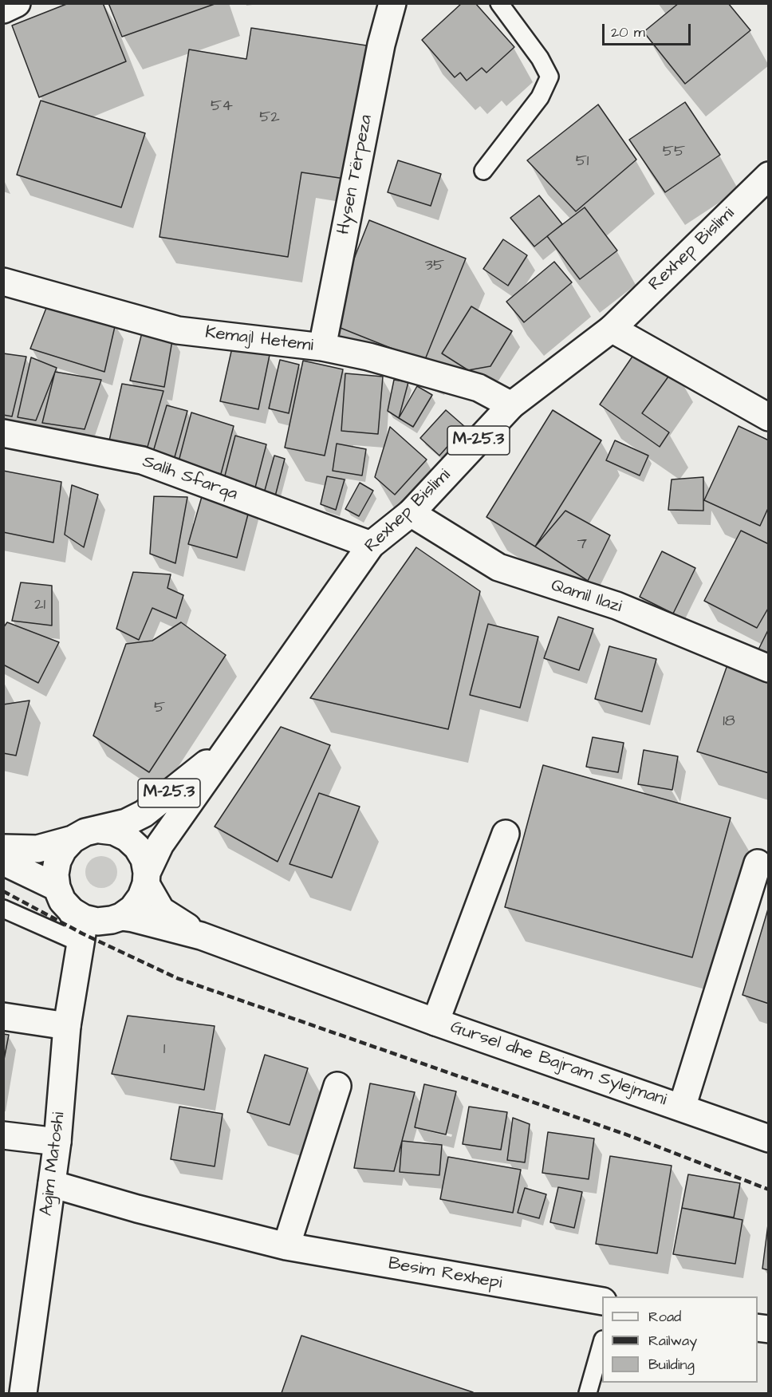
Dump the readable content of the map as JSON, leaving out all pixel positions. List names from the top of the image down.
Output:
{
  "streets": {
    "street": [
      "Hysen Tërpeza",
      "Rexhep Bislimi",
      "Kemajl Hetemi",
      "M-25.3",
      "Salih Sfarqa",
      "Qamil Ilazi",
      "Gursel dhe Bajram Sylejmani",
      "Agim Matoshi",
      "Besim Rexhepi"
    ]
  },
  "crossings": [
    ["Hysen Tërpeza", "Kemajl Hetemi"],
    ["Rexhep Bislimi", "Kemajl Hetemi"],
    ["Rexhep Bislimi", "Salih Sfarqa"],
    ["Rexhep Bislimi", "Qamil Ilazi"],
    ["Rexhep Bislimi", "Gursel dhe Bajram Sylejmani"],
    ["Rexhep Bislimi", "Agim Matoshi"],
    ["Gursel dhe Bajram Sylejmani", "Agim Matoshi"],
    ["Agim Matoshi", "Besim Rexhepi"]
  ],
  "house_numbers": [
    "54",
    "52",
    "55",
    "51",
    "35",
    "7",
    "21",
    "5",
    "18",
    "1"
  ],
  "legend": ["Road", "Railway", "Building"],
  "scale_bar": "20 m"
}
